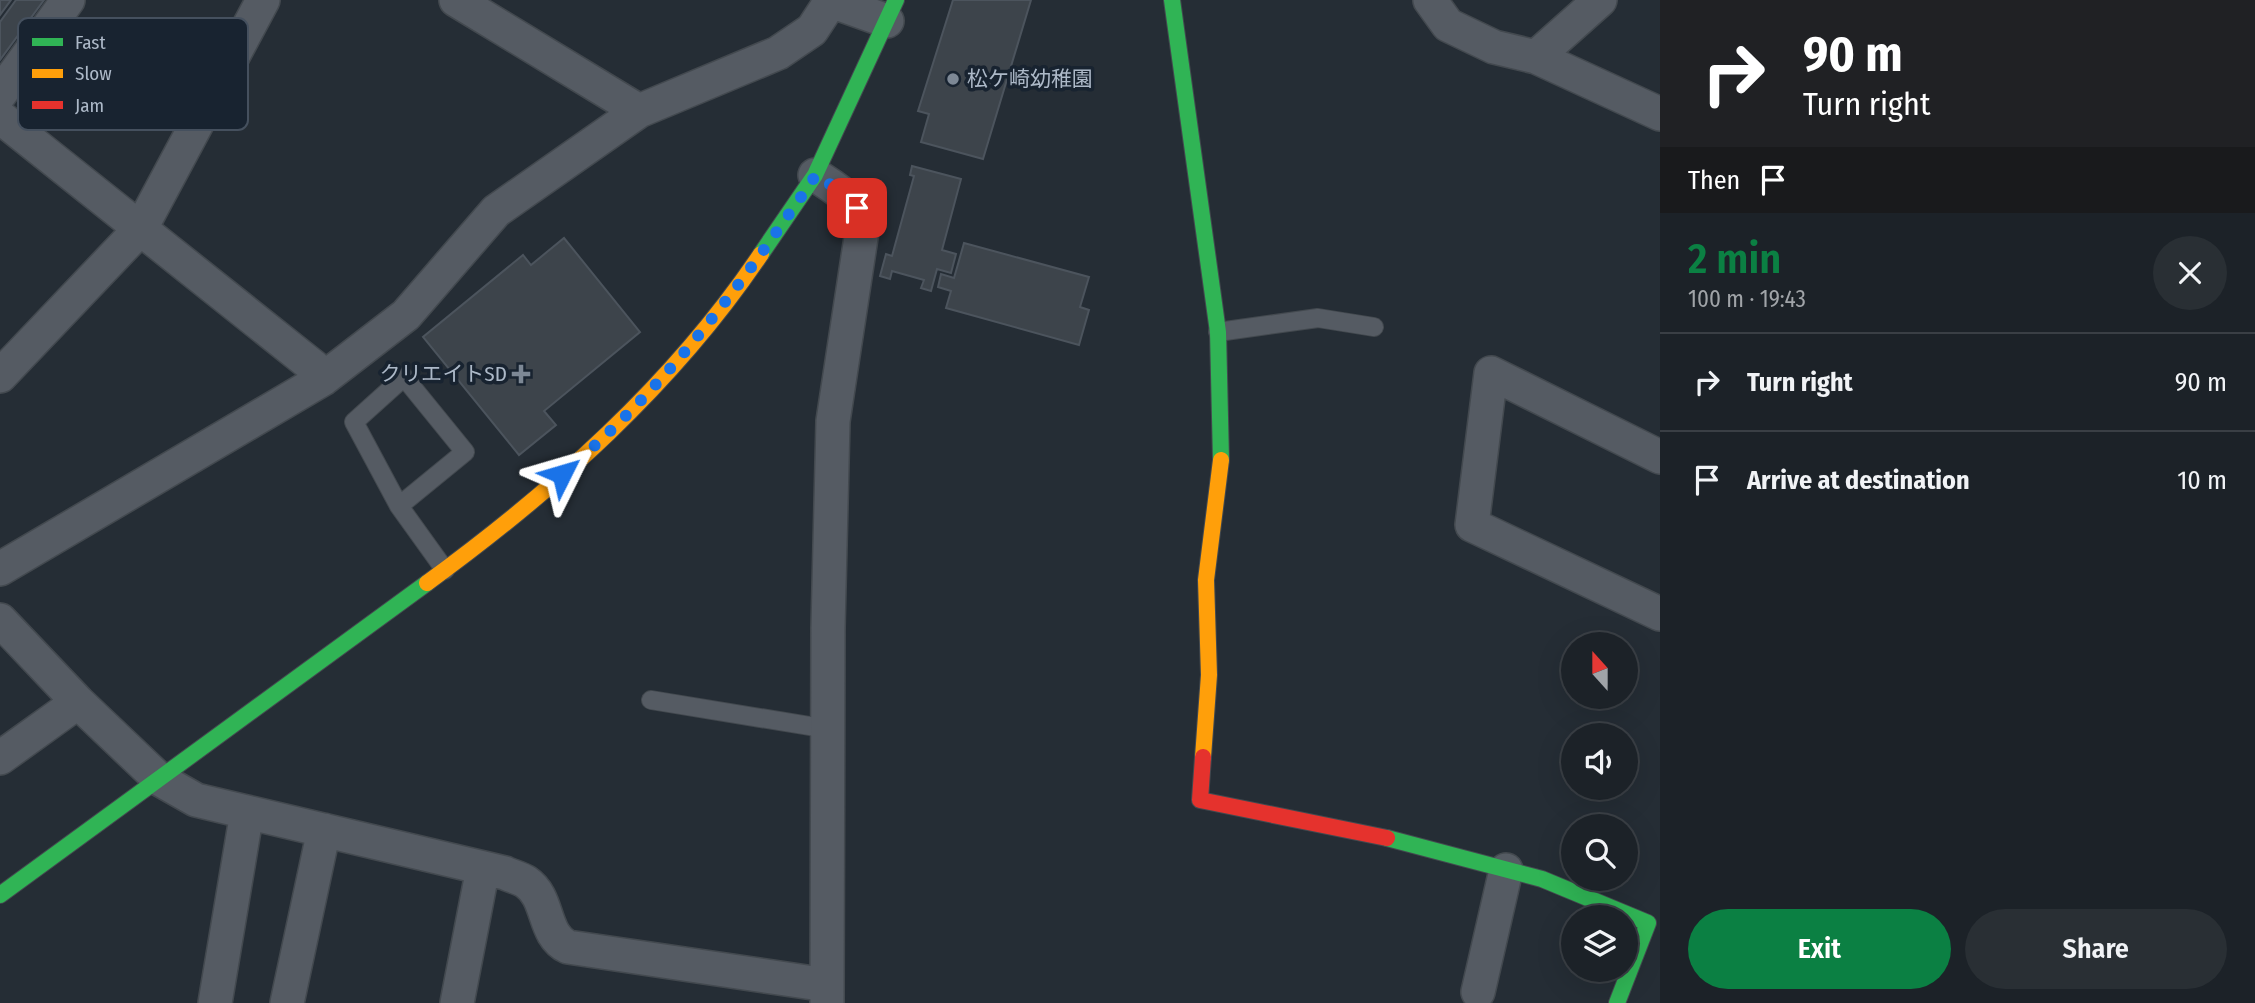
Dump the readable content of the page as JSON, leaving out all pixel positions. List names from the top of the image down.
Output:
{
  "places": {
    "other": ["松ケ崎幼稚園"],
    "health": ["クリエイトSD"]
  },
  "legend": ["Fast", "Slow", "Jam"],
  "north": "top",
  "page": {
    "turn": ["90 m", "Turn right"],
    "then": "Then",
    "heading": ["2 min", "100 m · 19:43"],
    "list": [
      {
        "name": "Turn right",
        "value": "90 m"
      },
      {
        "name": "Arrive at destination",
        "value": "10 m"
      }
    ],
    "buttons": ["Exit", "Share"]
  }
}
